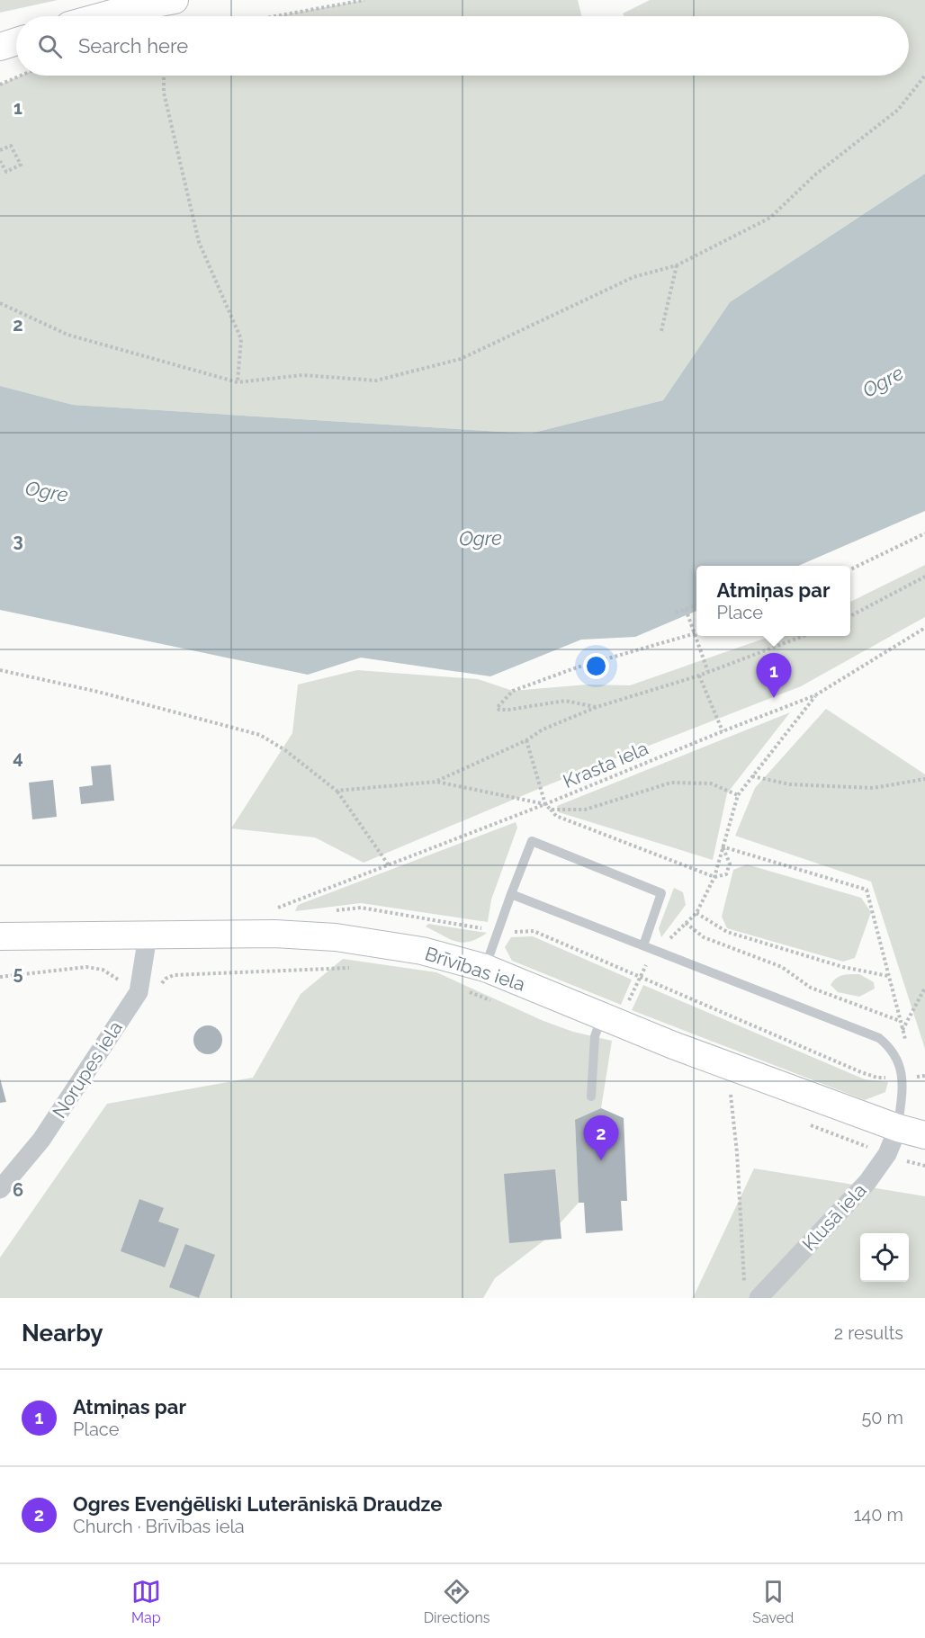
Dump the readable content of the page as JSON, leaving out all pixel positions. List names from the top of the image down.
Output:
{
  "streets": {
    "main road": ["Brīvības iela"],
    "street": ["Norupes iela", "Klusā iela"],
    "path": ["Krasta iela"]
  },
  "crossings": [
    ["Brīvības iela", "Norupes iela"],
    ["Brīvības iela", "Klusā iela"]
  ],
  "water": ["Ogre"],
  "page": {
    "search": "Search here",
    "popup": ["Atmiņas par", "Place"],
    "pins": ["1", "2"],
    "heading": ["Nearby", "2 results"],
    "list": [
      {
        "mark": "1",
        "name": "Atmiņas par",
        "note": "Place",
        "value": "50 m"
      },
      {
        "mark": "2",
        "name": "Ogres Evenģēliski Luterāniskā Draudze",
        "note": "Church · Brīvības iela",
        "value": "140 m"
      }
    ],
    "nav": ["Map", "Directions", "Saved"]
  },
  "grid": {
    "rows": [
      "1",
      "2",
      "3",
      "4",
      "5",
      "6"
    ]
  }
}
